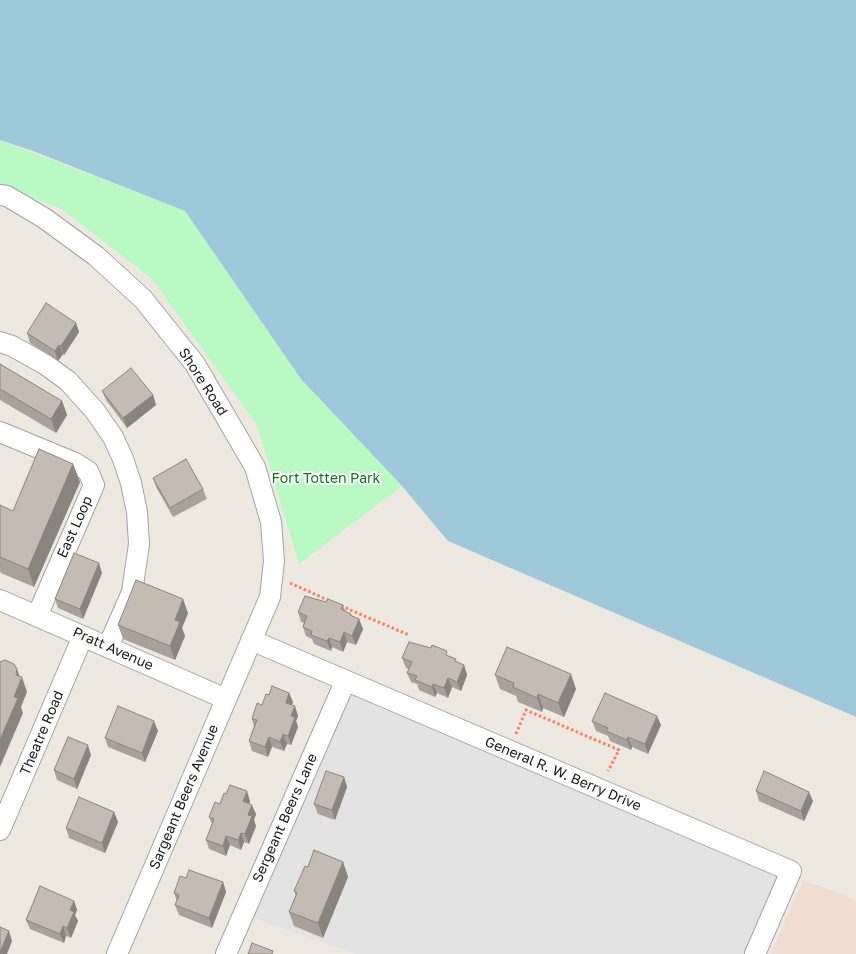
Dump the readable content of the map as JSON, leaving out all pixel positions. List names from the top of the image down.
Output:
{
  "streets": {
    "street": [
      "Shore Road",
      "East Loop",
      "Pratt Avenue",
      "Theatre Road",
      "General R. W. Berry Drive",
      "Sargeant Beers Avenue",
      "Sergeant Beers Lane"
    ]
  },
  "crossings": [
    ["Shore Road", "General R. W. Berry Drive"],
    ["Shore Road", "Sargeant Beers Avenue"],
    ["East Loop", "Pratt Avenue"],
    ["Pratt Avenue", "Theatre Road"],
    ["Pratt Avenue", "Sargeant Beers Avenue"],
    ["General R. W. Berry Drive", "Sargeant Beers Avenue"],
    ["General R. W. Berry Drive", "Sergeant Beers Lane"]
  ],
  "parks": ["Fort Totten Park"]
}
